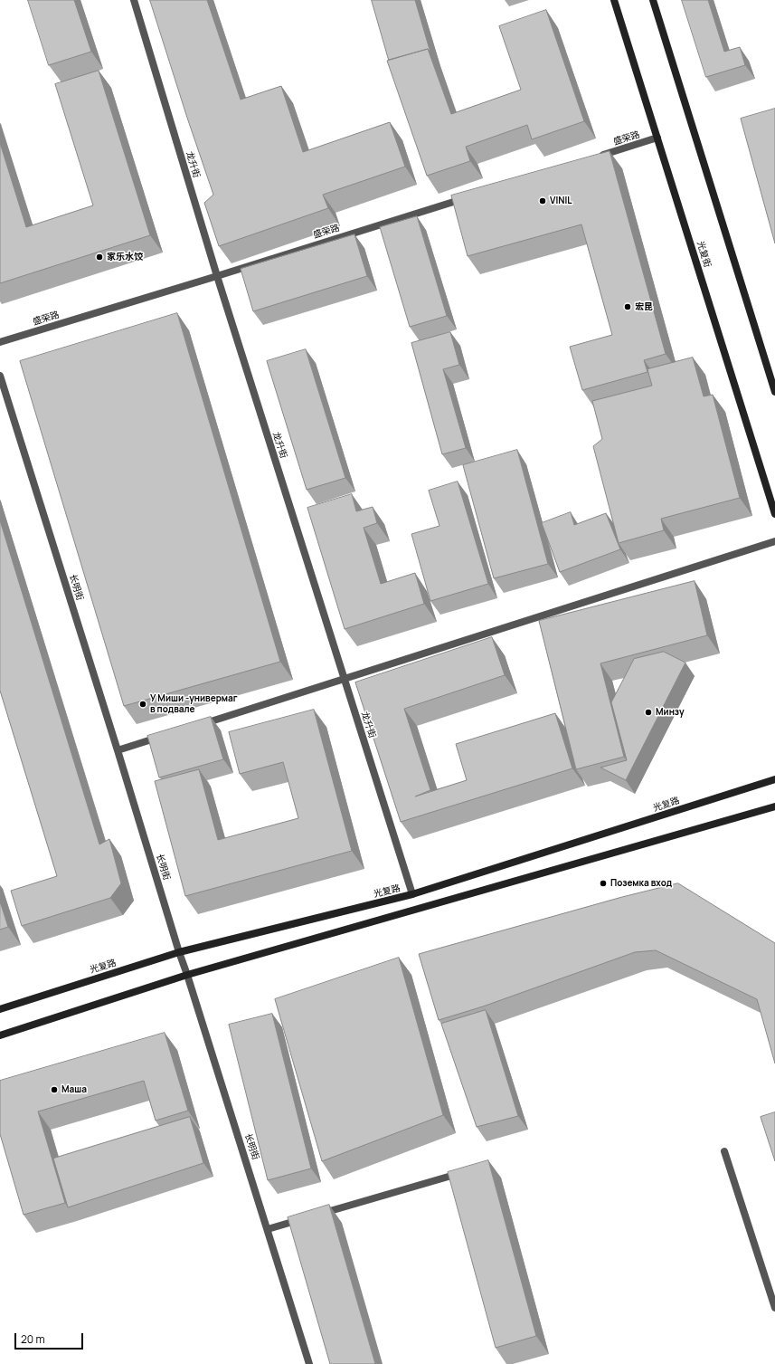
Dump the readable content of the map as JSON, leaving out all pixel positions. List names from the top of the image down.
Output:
{
  "streets": {
    "street": [
      "盛荣路",
      "龙升街",
      "光复街",
      "长明街",
      "光复路"
    ]
  },
  "crossings": [
    ["盛荣路", "龙升街"],
    ["盛荣路", "光复街"],
    ["龙升街", "光复路"],
    ["长明街", "光复路"]
  ],
  "places": [
    "VINIL",
    "家乐水饺",
    "宏昆",
    "У Миши -универмаг в подвале",
    "Минзу",
    "Поземка вход",
    "Маша"
  ],
  "scale_bar": "20 m"
}
